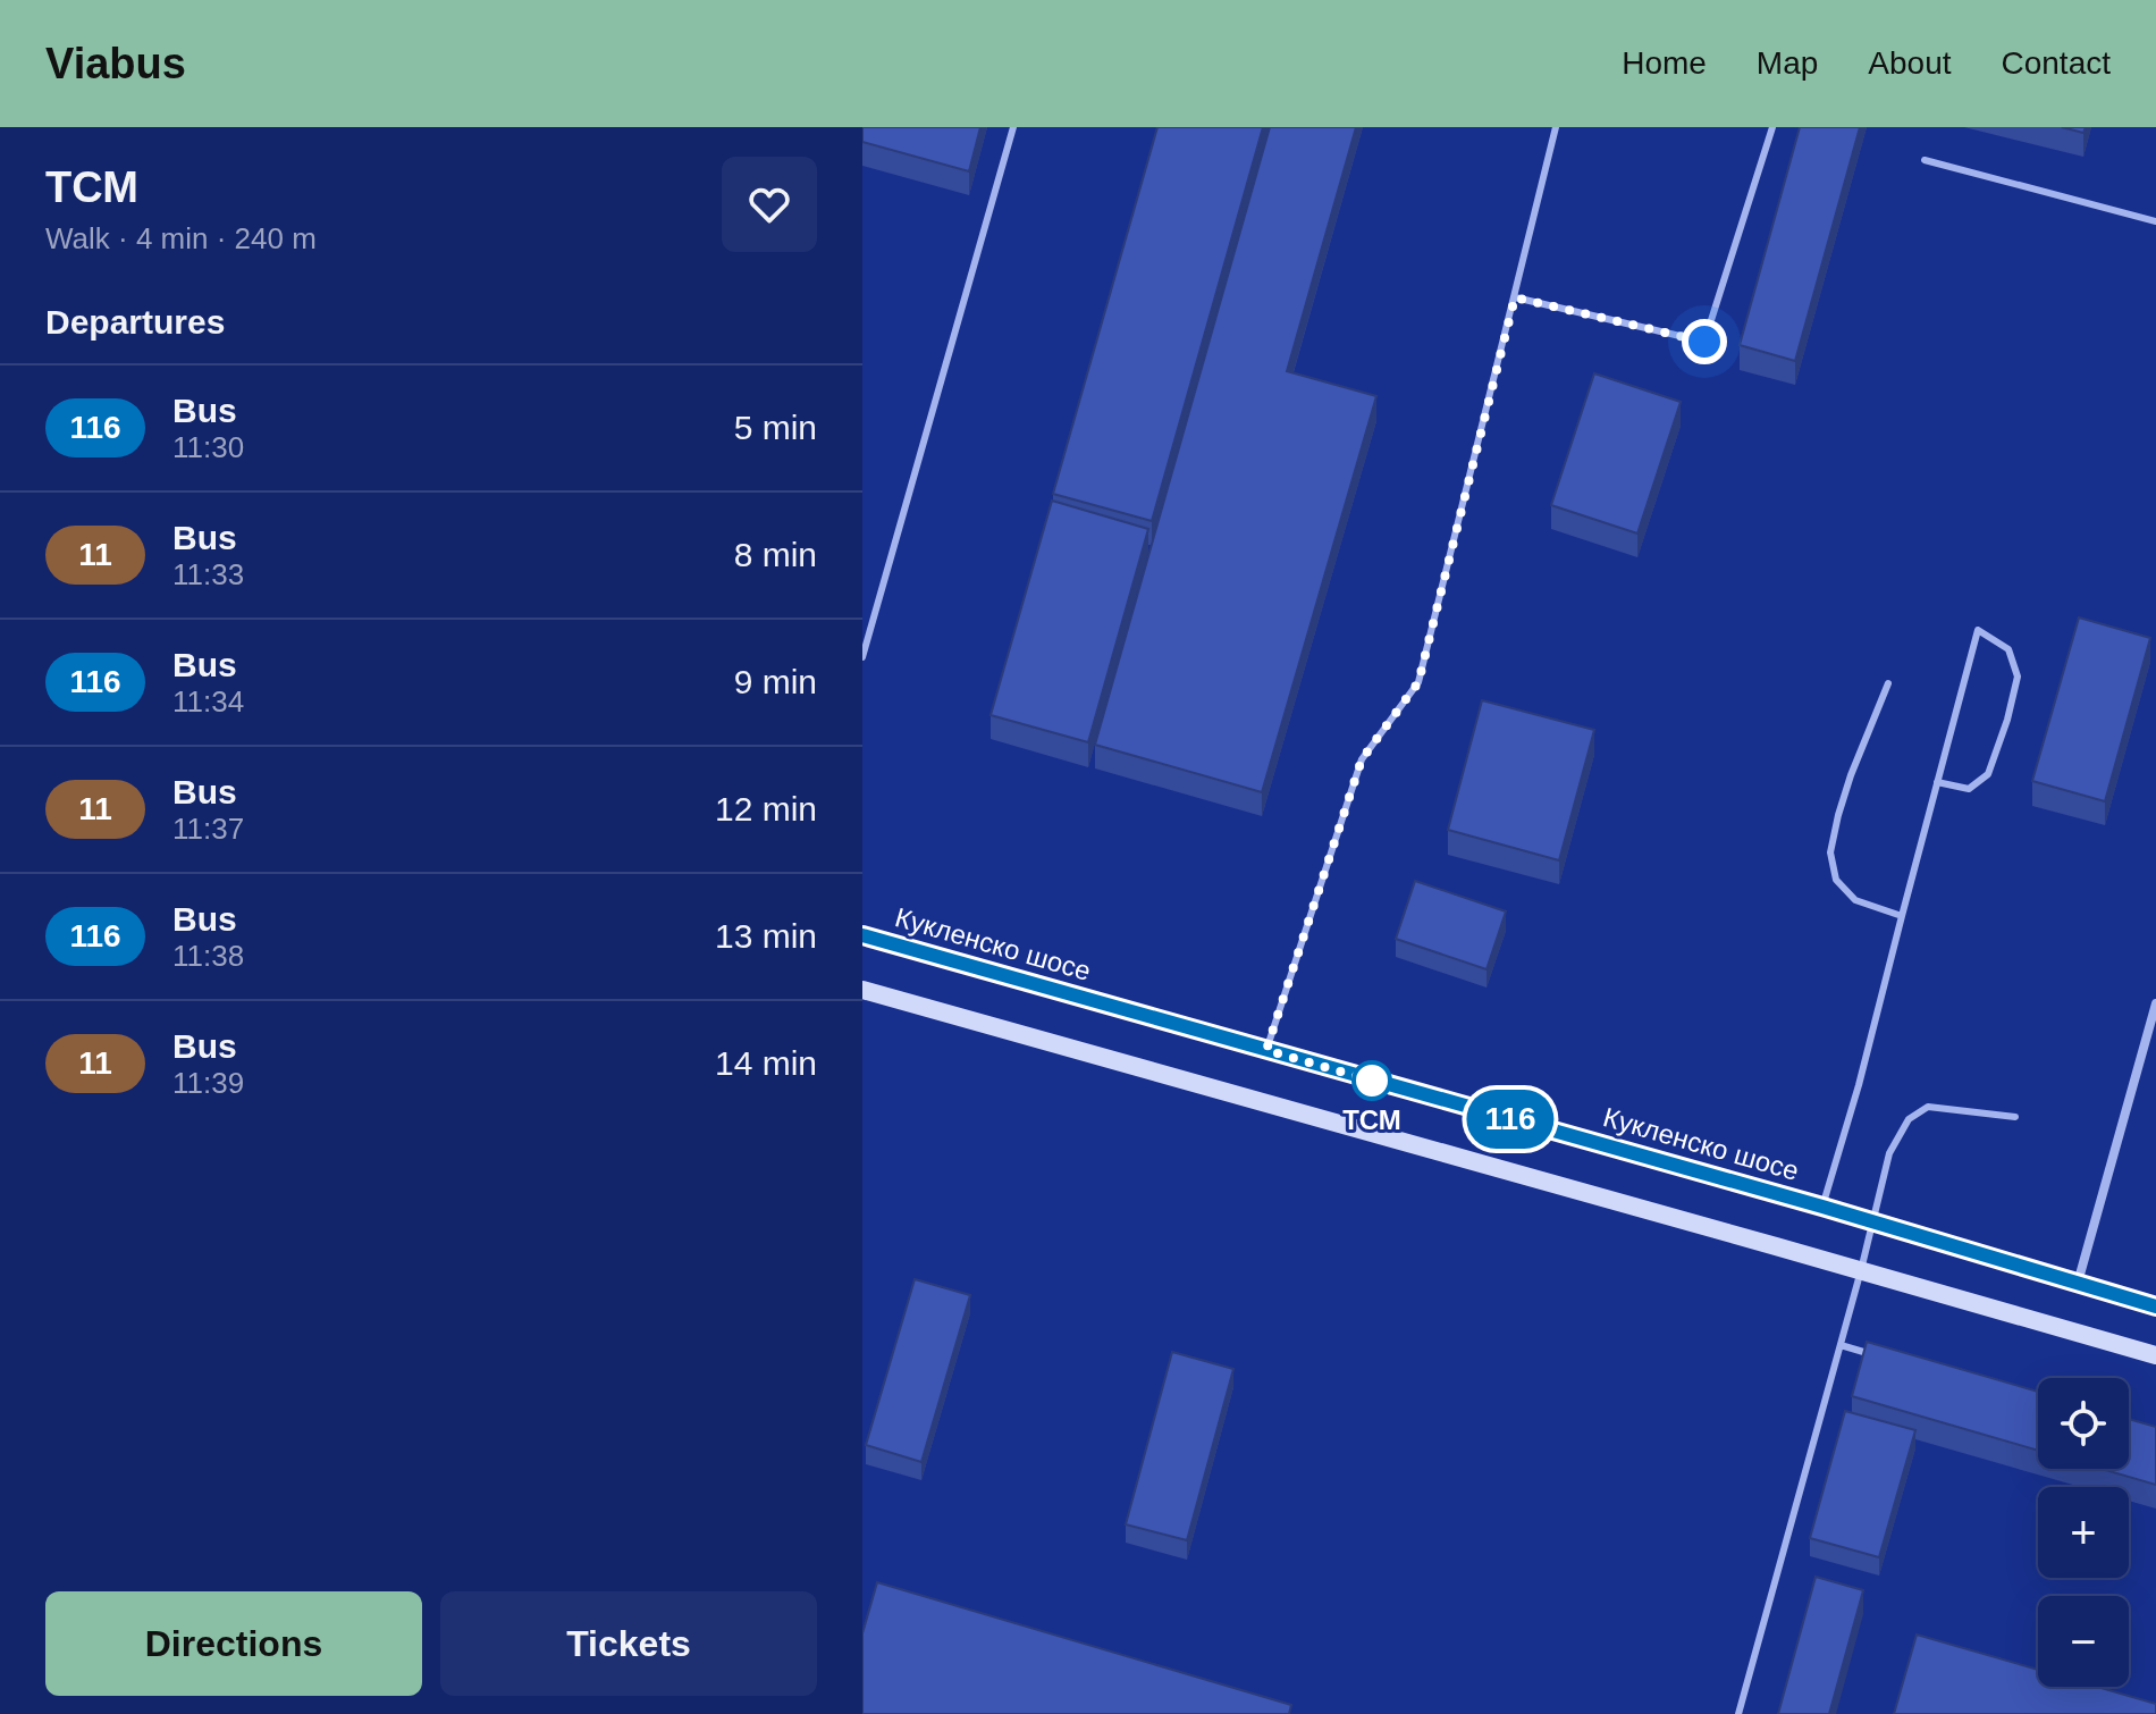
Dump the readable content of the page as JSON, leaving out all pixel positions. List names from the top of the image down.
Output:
{
  "streets": {
    "main road": ["Кукленско шосе"]
  },
  "places": ["ТСМ"],
  "lines": ["bus line 116"],
  "page": {
    "header": "Viabus",
    "nav": [
      "Home",
      "Map",
      "About",
      "Contact"
    ],
    "heading": [
      ["ТСМ", "Walk · 4 min · 240 m"],
      "Departures"
    ],
    "on_map": "116",
    "list": [
      {
        "mark": "116",
        "name": "Bus",
        "note": "11:30",
        "value": "5 min"
      },
      {
        "mark": "11",
        "name": "Bus",
        "note": "11:33",
        "value": "8 min"
      },
      {
        "mark": "116",
        "name": "Bus",
        "note": "11:34",
        "value": "9 min"
      },
      {
        "mark": "11",
        "name": "Bus",
        "note": "11:37",
        "value": "12 min"
      },
      {
        "mark": "116",
        "name": "Bus",
        "note": "11:38",
        "value": "13 min"
      },
      {
        "mark": "11",
        "name": "Bus",
        "note": "11:39",
        "value": "14 min"
      }
    ],
    "map_buttons": ["+", "−"],
    "buttons": ["Directions", "Tickets"]
  }
}
